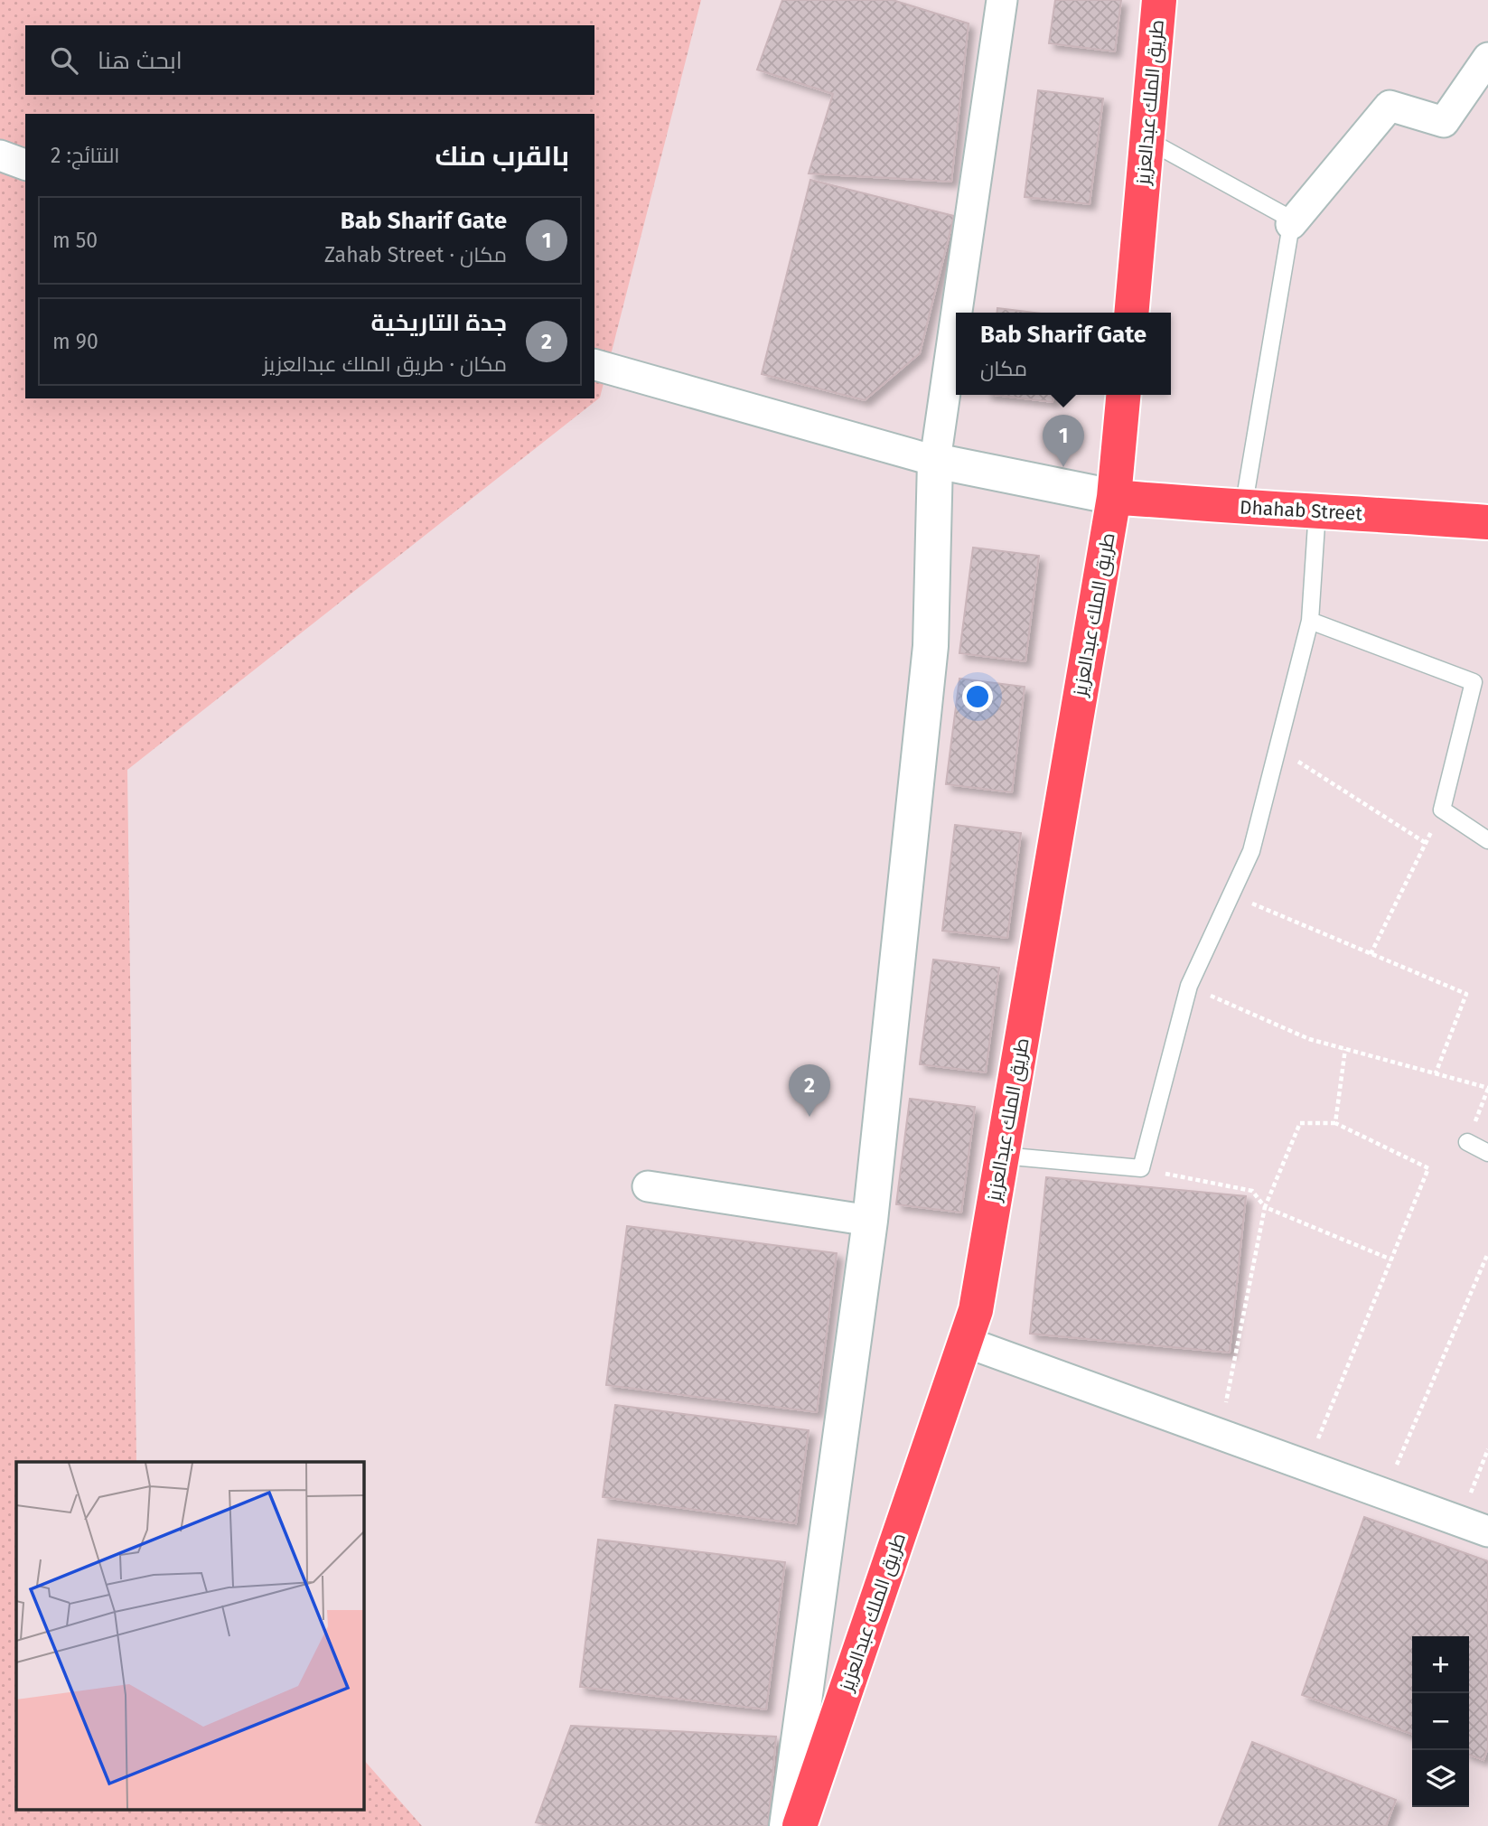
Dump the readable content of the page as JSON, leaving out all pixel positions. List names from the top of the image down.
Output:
{
  "streets": {
    "main road": ["طريق الملك عبدالعزيز", "Dhahab Street"]
  },
  "crossings": [
    ["طريق الملك عبدالعزيز", "Dhahab Street"]
  ],
  "page": {
    "search": "ابحث هنا",
    "heading": ["بالقرب منك", "النتائج: 2"],
    "list": [
      {
        "mark": "1",
        "name": "Bab Sharif Gate",
        "note": "مكان · Zahab Street",
        "value": "50 m"
      },
      {
        "mark": "2",
        "name": "جدة التاريخية",
        "note": "مكان · طريق الملك عبدالعزيز",
        "value": "90 m"
      }
    ],
    "popup": ["Bab Sharif Gate", "مكان"],
    "pins": ["1", "2"],
    "map_buttons": ["+", "−"]
  }
}
